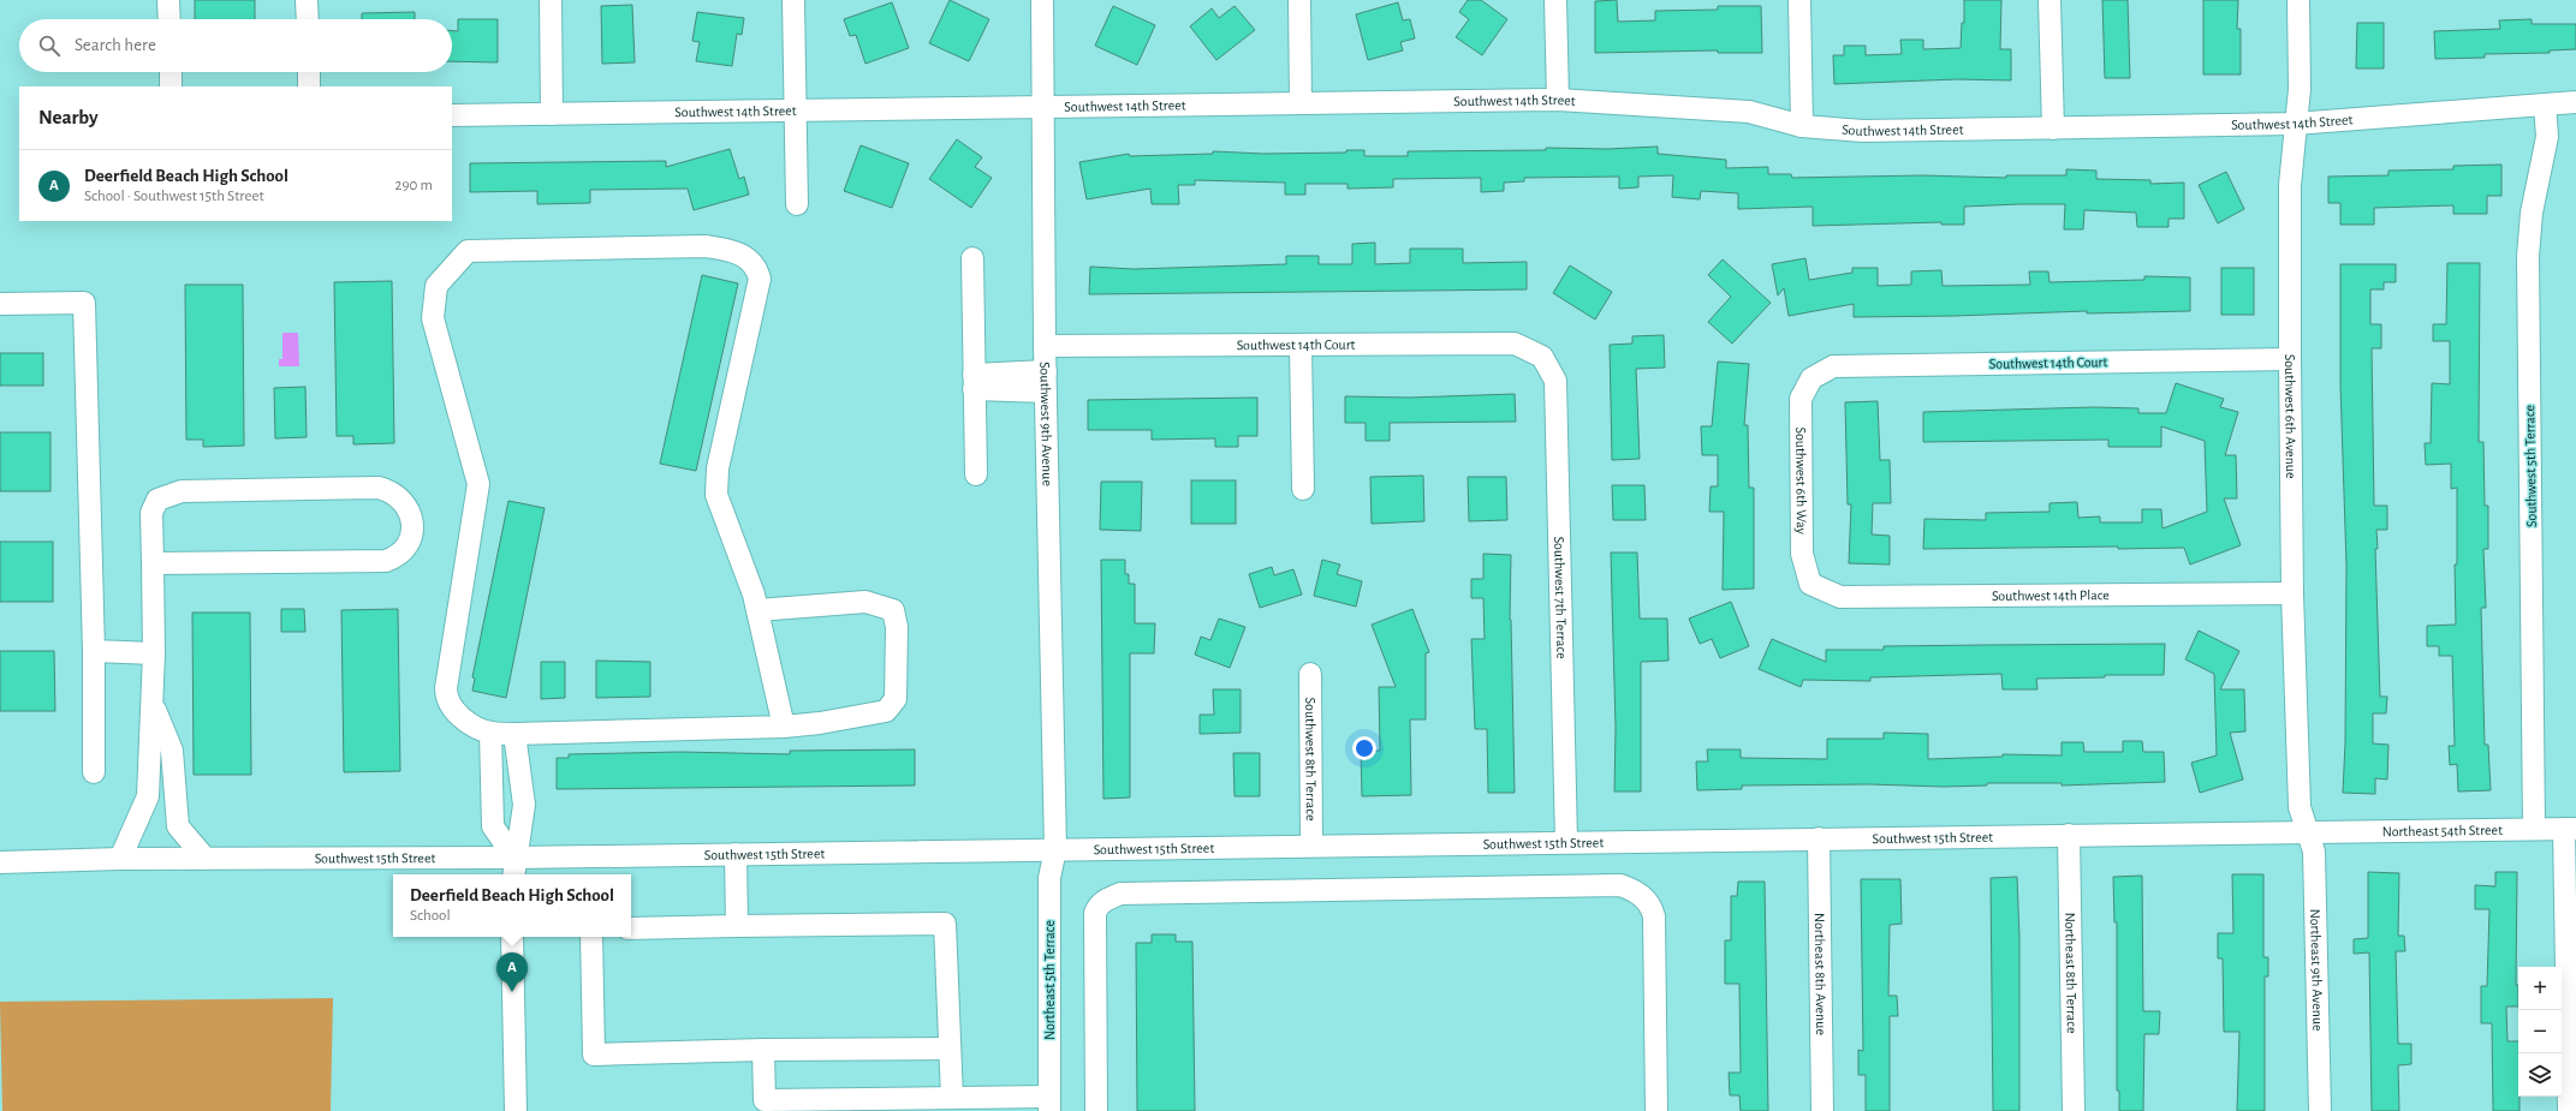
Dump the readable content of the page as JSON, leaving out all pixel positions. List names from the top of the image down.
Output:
{
  "streets": {
    "street": [
      "Southwest 14th Street",
      "Southwest 14th Court",
      "Southwest 6th Avenue",
      "Southwest 9th Avenue",
      "Southwest 5th Terrace",
      "Southwest 6th Way",
      "Southwest 14th Place",
      "Southwest 7th Terrace",
      "Southwest 8th Terrace",
      "Northeast 54th Street",
      "Southwest 15th Street",
      "Northeast 9th Avenue",
      "Northeast 8th Terrace",
      "Northeast 8th Avenue",
      "Northeast 5th Terrace"
    ]
  },
  "crossings": [
    ["Southwest 14th Street", "Southwest 6th Avenue"],
    ["Southwest 14th Street", "Southwest 9th Avenue"],
    ["Southwest 14th Street", "Southwest 5th Terrace"],
    ["Southwest 14th Court", "Southwest 6th Avenue"],
    ["Southwest 14th Court", "Southwest 9th Avenue"],
    ["Southwest 14th Court", "Southwest 6th Way"],
    ["Southwest 14th Court", "Southwest 7th Terrace"],
    ["Southwest 6th Avenue", "Southwest 14th Place"],
    ["Southwest 6th Avenue", "Northeast 54th Street"],
    ["Southwest 6th Avenue", "Southwest 15th Street"],
    ["Southwest 6th Avenue", "Northeast 9th Avenue"],
    ["Southwest 9th Avenue", "Southwest 15th Street"],
    ["Southwest 9th Avenue", "Northeast 5th Terrace"],
    ["Southwest 5th Terrace", "Northeast 54th Street"],
    ["Southwest 6th Way", "Southwest 14th Place"],
    ["Southwest 7th Terrace", "Southwest 15th Street"],
    ["Southwest 8th Terrace", "Southwest 15th Street"],
    ["Northeast 54th Street", "Southwest 15th Street"],
    ["Northeast 54th Street", "Northeast 9th Avenue"],
    ["Southwest 15th Street", "Northeast 9th Avenue"],
    ["Southwest 15th Street", "Northeast 8th Terrace"],
    ["Southwest 15th Street", "Northeast 8th Avenue"],
    ["Southwest 15th Street", "Northeast 5th Terrace"]
  ],
  "page": {
    "search": "Search here",
    "heading": "Nearby",
    "list": [
      {
        "mark": "A",
        "name": "Deerfield Beach High School",
        "note": "School · Southwest 15th Street",
        "value": "290 m"
      }
    ],
    "popup": ["Deerfield Beach High School", "School"],
    "pins": "A",
    "map_buttons": ["+", "−"]
  }
}
